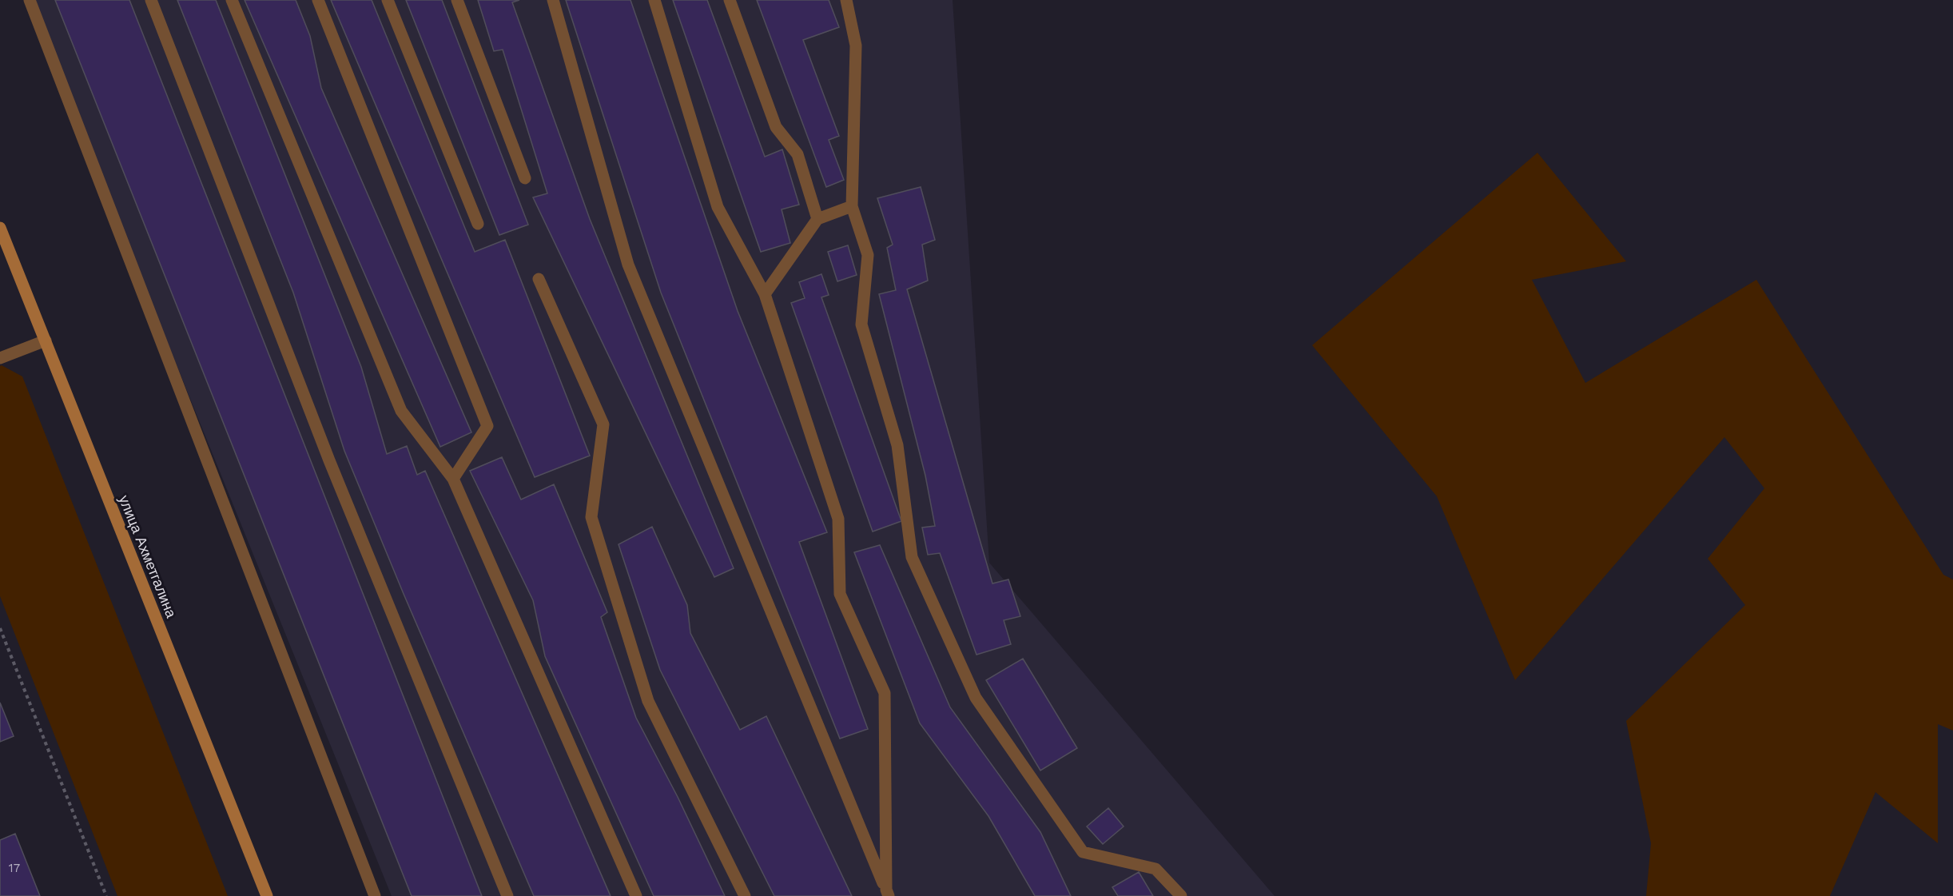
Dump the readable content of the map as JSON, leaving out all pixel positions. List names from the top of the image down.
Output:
{
  "streets": {
    "main road": ["улица Ахметгалина"]
  },
  "house_numbers": ["17"]
}
